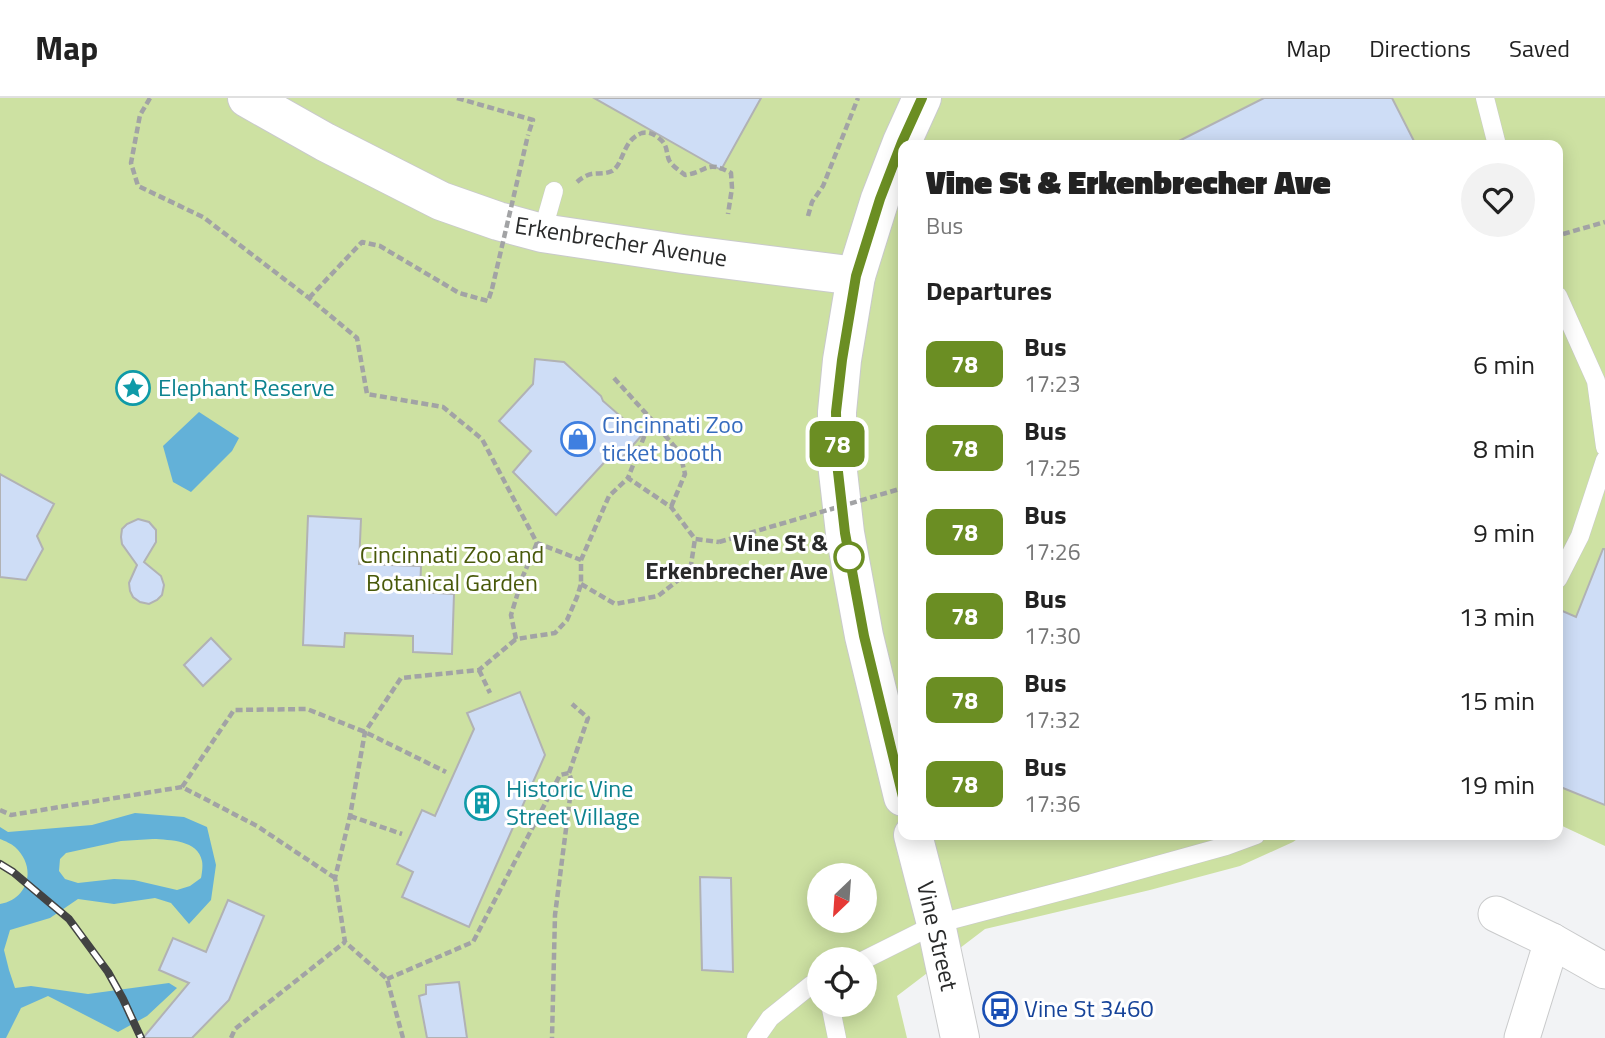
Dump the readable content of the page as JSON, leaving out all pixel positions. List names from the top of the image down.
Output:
{
  "streets": {
    "main road": ["Erkenbrecher Avenue", "Vine Street"]
  },
  "parks": ["Cincinnati Zoo and Botanical Garden"],
  "places": {
    "place": ["Elephant Reserve"],
    "shop": ["Cincinnati Zoo ticket booth"],
    "other": ["Vine St & Erkenbrecher Ave"],
    "building": ["Historic Vine Street Village"],
    "bus stop": ["Vine St 3460"]
  },
  "lines": ["bus line 78"],
  "north": "bottom left",
  "page": {
    "header": "Map",
    "nav": ["Map", "Directions", "Saved"],
    "on_map": "78",
    "heading": [
      ["Vine St & Erkenbrecher Ave", "Bus"],
      "Departures"
    ],
    "list": [
      {
        "mark": "78",
        "name": "Bus",
        "note": "17:23",
        "value": "6 min"
      },
      {
        "mark": "78",
        "name": "Bus",
        "note": "17:25",
        "value": "8 min"
      },
      {
        "mark": "78",
        "name": "Bus",
        "note": "17:26",
        "value": "9 min"
      },
      {
        "mark": "78",
        "name": "Bus",
        "note": "17:30",
        "value": "13 min"
      },
      {
        "mark": "78",
        "name": "Bus",
        "note": "17:32",
        "value": "15 min"
      },
      {
        "mark": "78",
        "name": "Bus",
        "note": "17:36",
        "value": "19 min"
      }
    ]
  }
}
